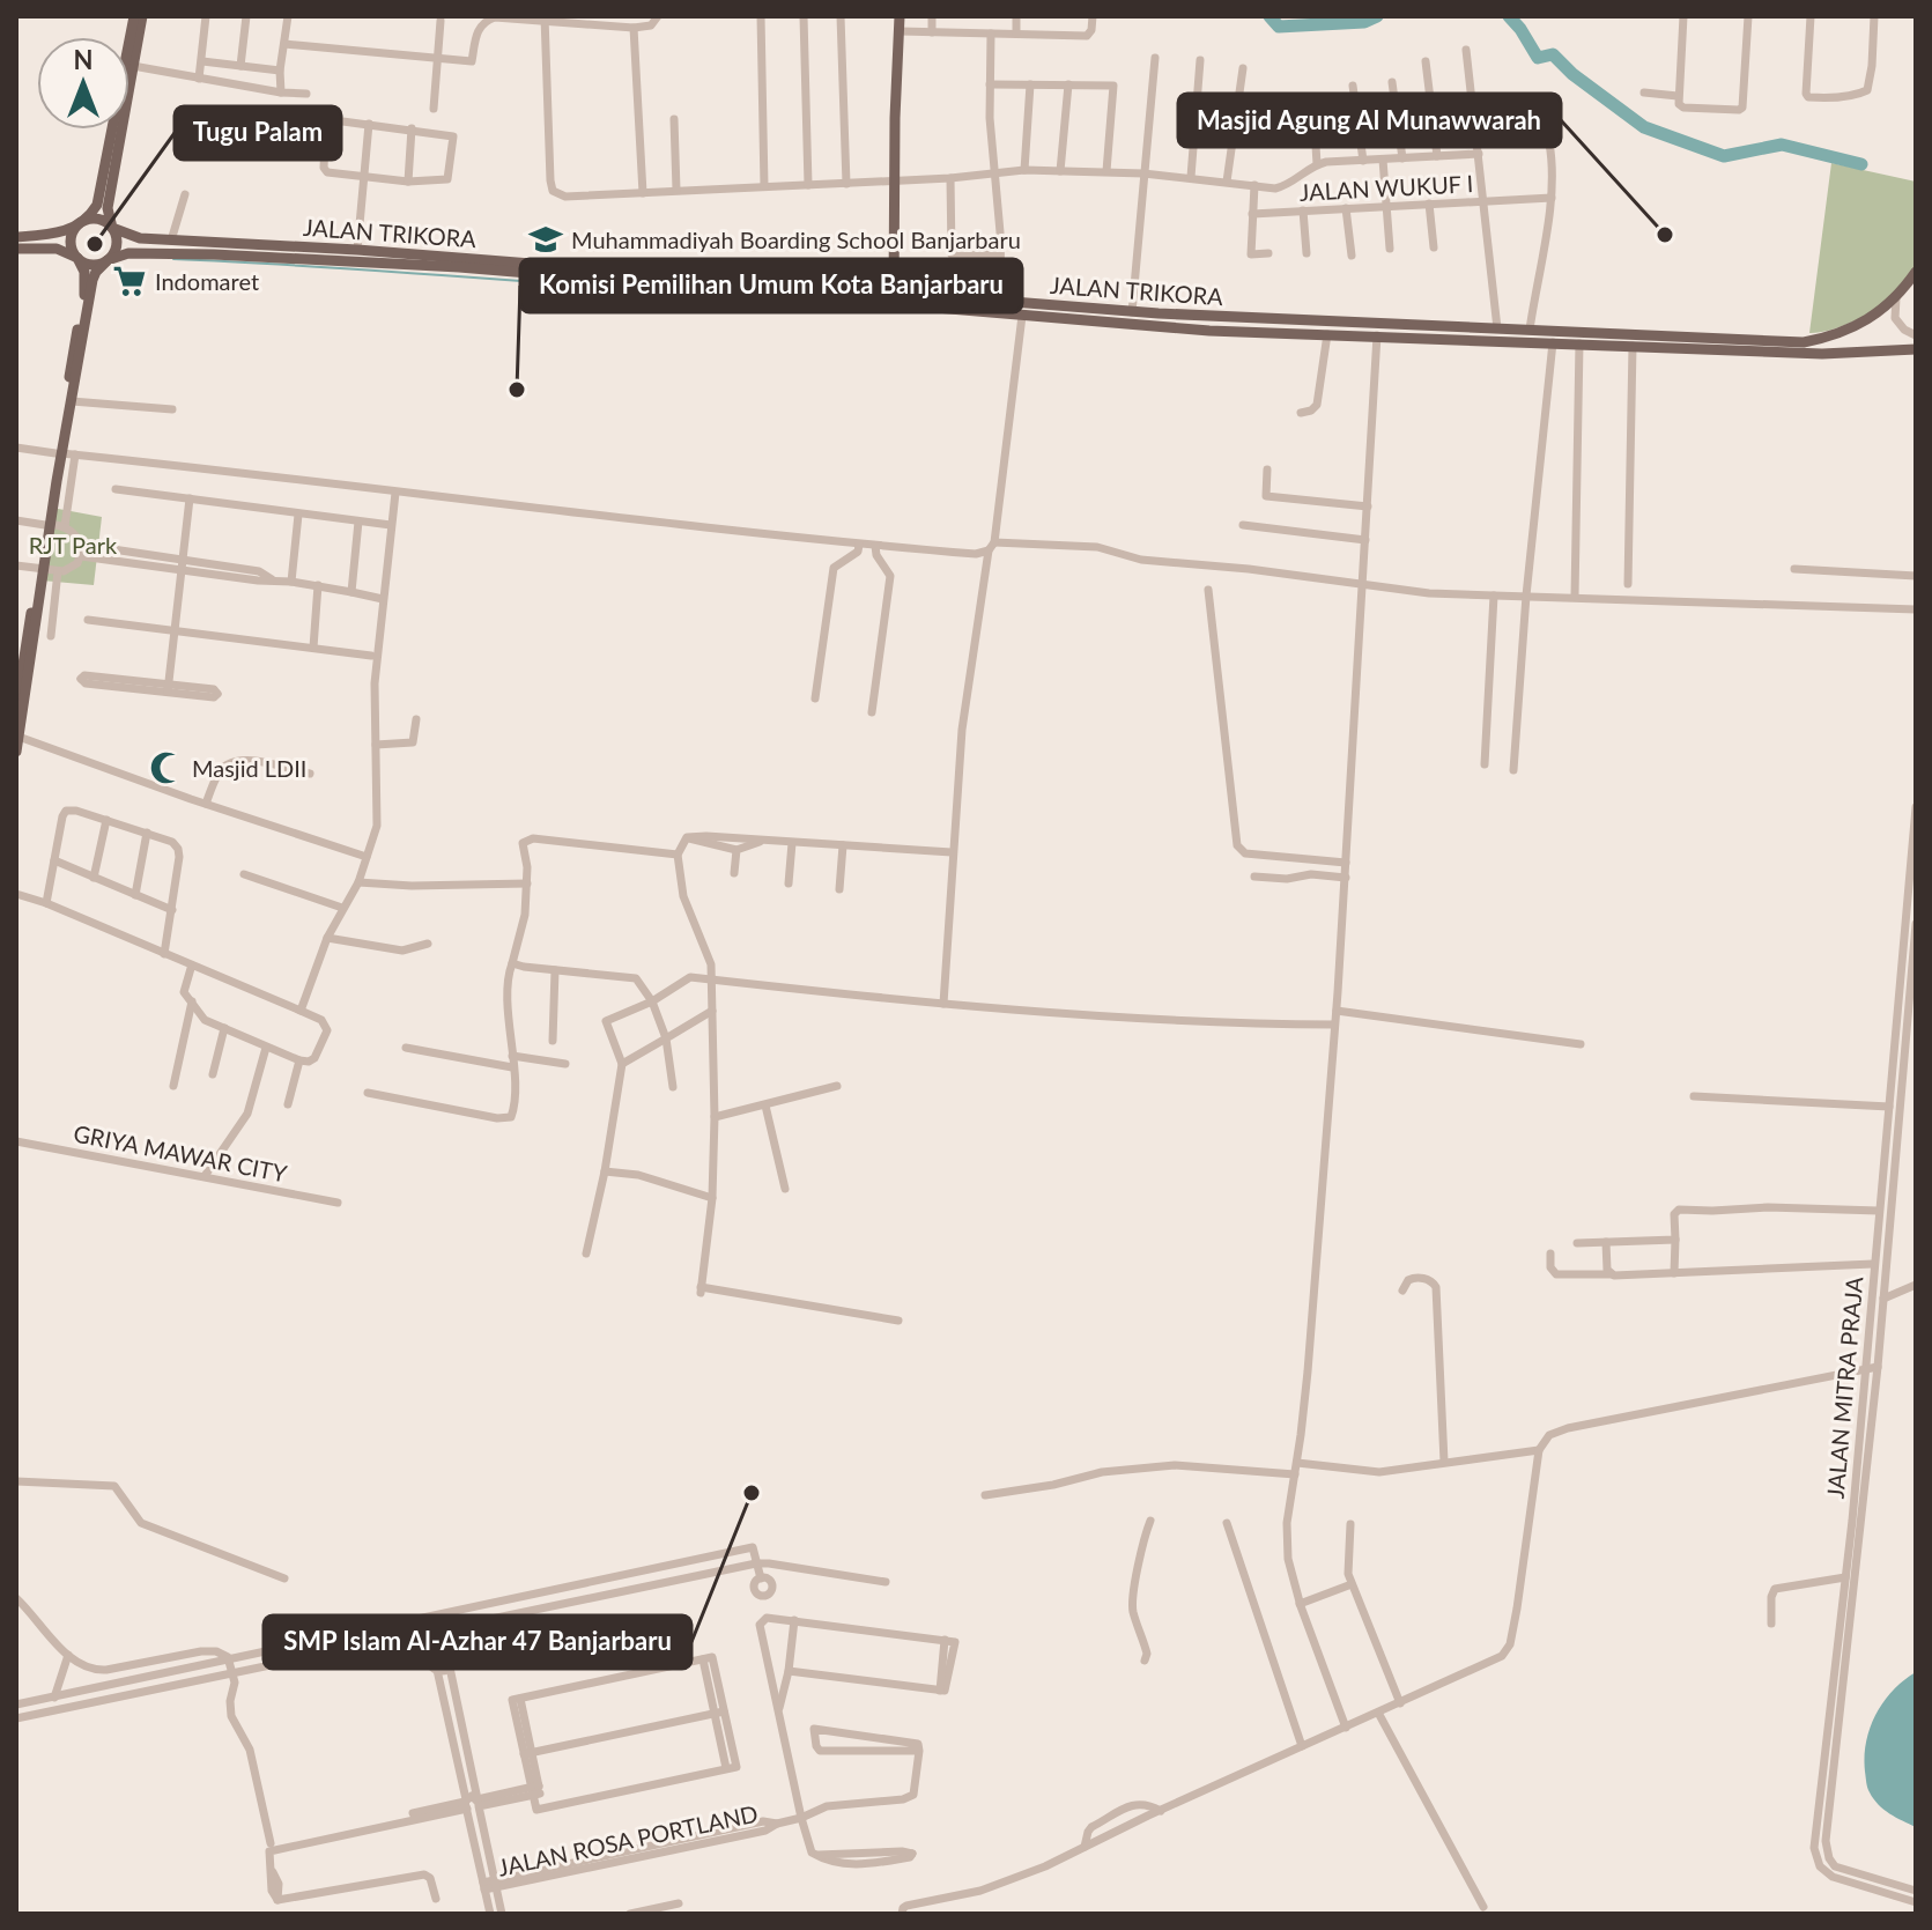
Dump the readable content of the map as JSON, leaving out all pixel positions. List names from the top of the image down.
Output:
{
  "streets": {
    "main road": ["JALAN TRIKORA"],
    "street": [
      "JALAN WUKUF I",
      "GRIYA MAWAR CITY",
      "JALAN MITRA PRAJA",
      "JALAN ROSA PORTLAND"
    ]
  },
  "parks": ["RJT Park"],
  "places": {
    "other": [
      "Masjid Agung Al Munawwarah",
      "Tugu Palam",
      "Komisi Pemilihan Umum Kota Banjarbaru",
      "SMP Islam Al-Azhar 47 Banjarbaru"
    ],
    "school or university": ["Muhammadiyah Boarding School Banjarbaru"],
    "supermarket": ["Indomaret"],
    "mosque": ["Masjid LDII"]
  },
  "north": "top"
}
